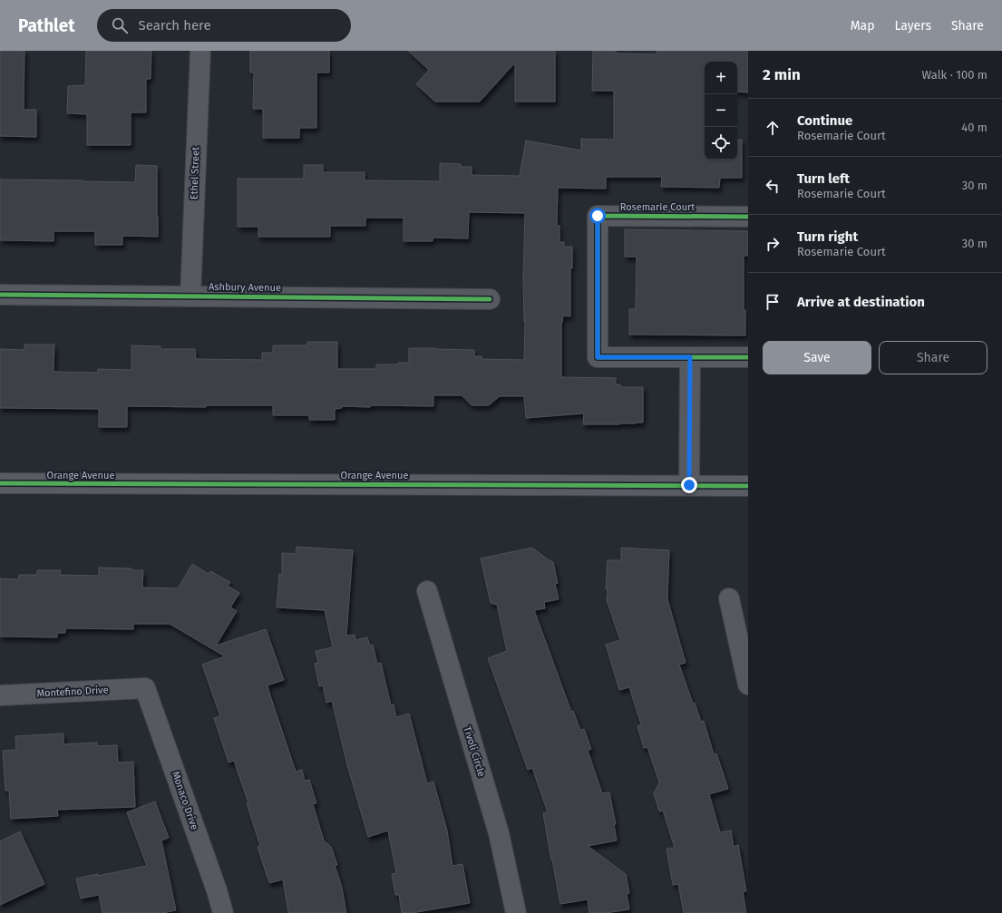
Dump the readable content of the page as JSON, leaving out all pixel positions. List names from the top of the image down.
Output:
{
  "streets": {
    "main road": ["Orange Avenue"],
    "street": [
      "Ethel Street",
      "Rosemarie Court",
      "Ashbury Avenue",
      "Montefino Drive",
      "Tivoli Circle",
      "Monaco Drive"
    ]
  },
  "crossings": [
    ["Ethel Street", "Ashbury Avenue"],
    ["Montefino Drive", "Monaco Drive"]
  ],
  "page": {
    "header": "Pathlet",
    "search": "Search here",
    "nav": ["Map", "Layers", "Share"],
    "heading": ["2 min", "Walk · 100 m"],
    "map_buttons": ["+", "−"],
    "list": [
      ["Continue", "Rosemarie Court", "40 m"],
      ["Turn left", "Rosemarie Court", "30 m"],
      ["Turn right", "Rosemarie Court", "30 m"],
      "Arrive at destination"
    ],
    "buttons": ["Save", "Share"]
  }
}
